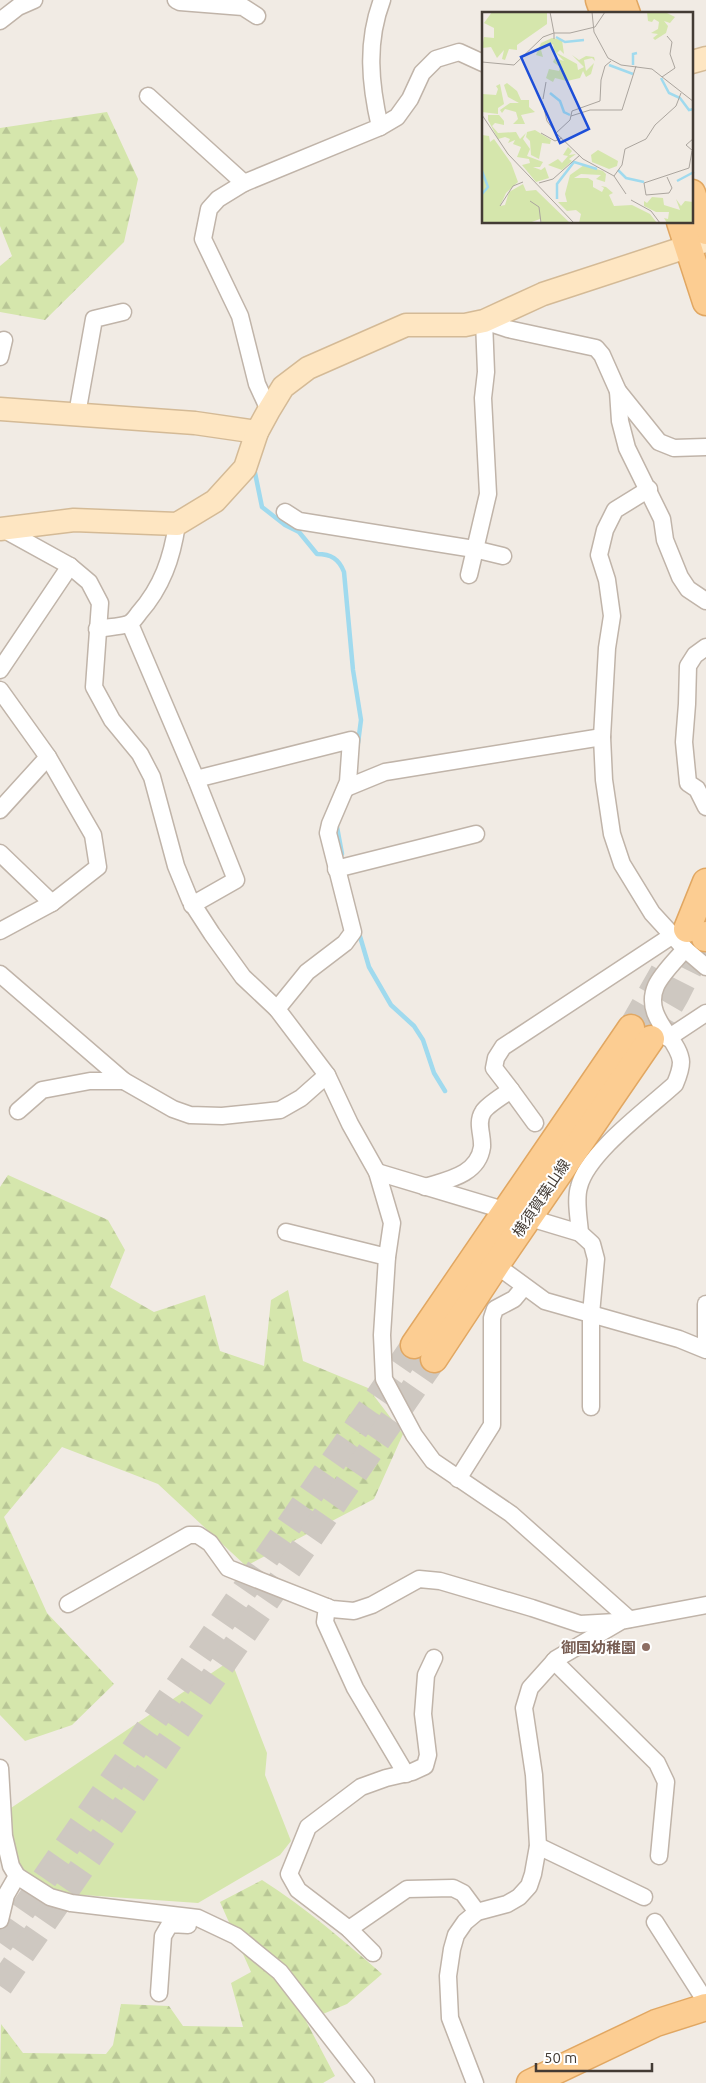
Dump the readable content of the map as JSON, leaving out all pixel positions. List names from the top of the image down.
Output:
{
  "streets": {
    "main road": ["横須賀葉山線"]
  },
  "places": ["御国幼稚園"],
  "scale_bar": "50 m"
}
